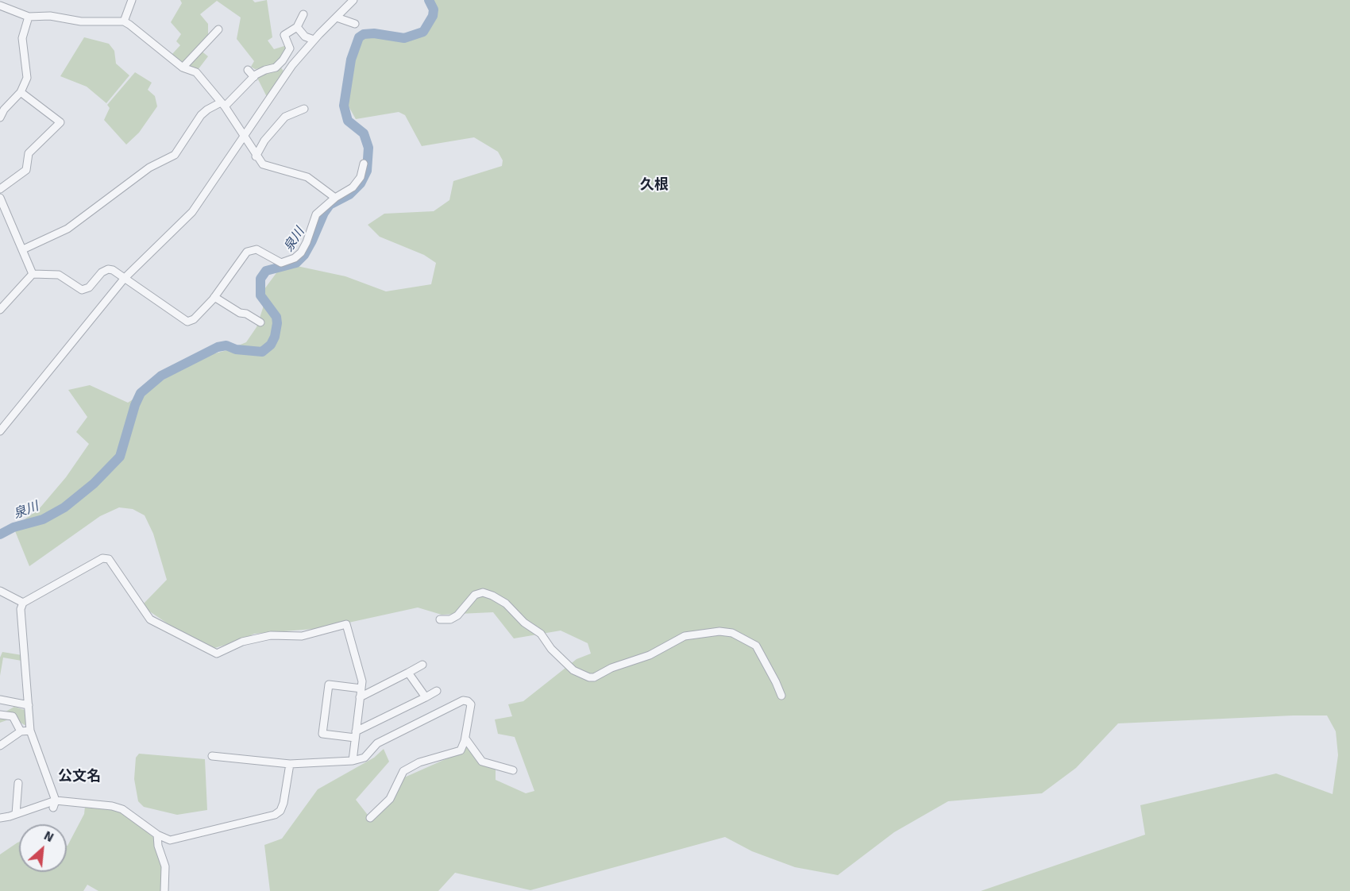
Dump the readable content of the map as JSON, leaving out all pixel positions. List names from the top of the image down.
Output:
{
  "districts": ["久根", "公文名"],
  "water": ["泉川"],
  "north": "top right"
}
